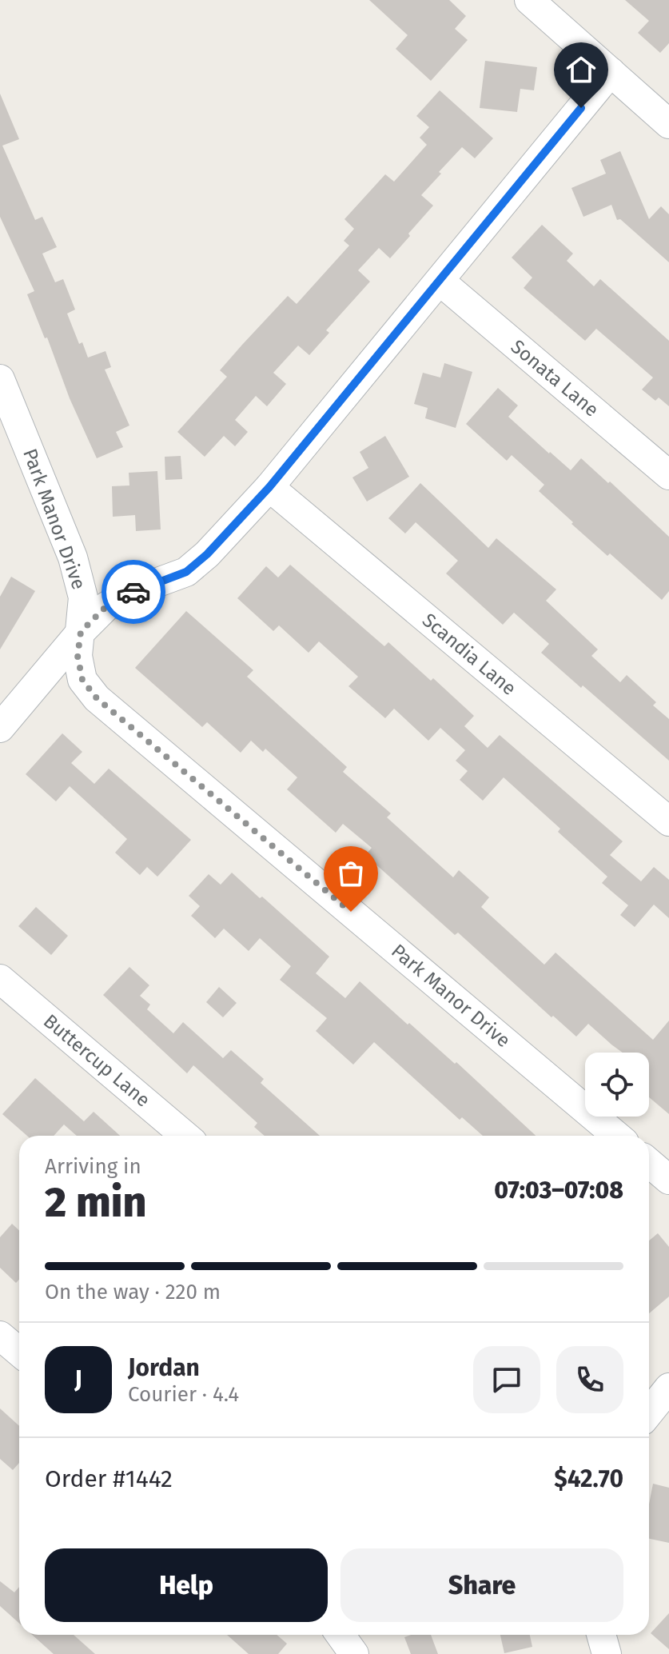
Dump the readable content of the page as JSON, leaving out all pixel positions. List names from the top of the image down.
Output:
{
  "streets": {
    "street": [
      "Sonata Lane",
      "Park Manor Drive",
      "Scandia Lane",
      "Buttercup Lane"
    ]
  },
  "page": {
    "heading": ["2 min", "Arriving in", "07:03–07:08"],
    "panel": [
      "Jordan",
      "Courier · 4.4",
      "Order #1442",
      "$42.70"
    ],
    "bar": "On the way · 220 m",
    "round": "J",
    "buttons": ["Help", "Share"]
  }
}
